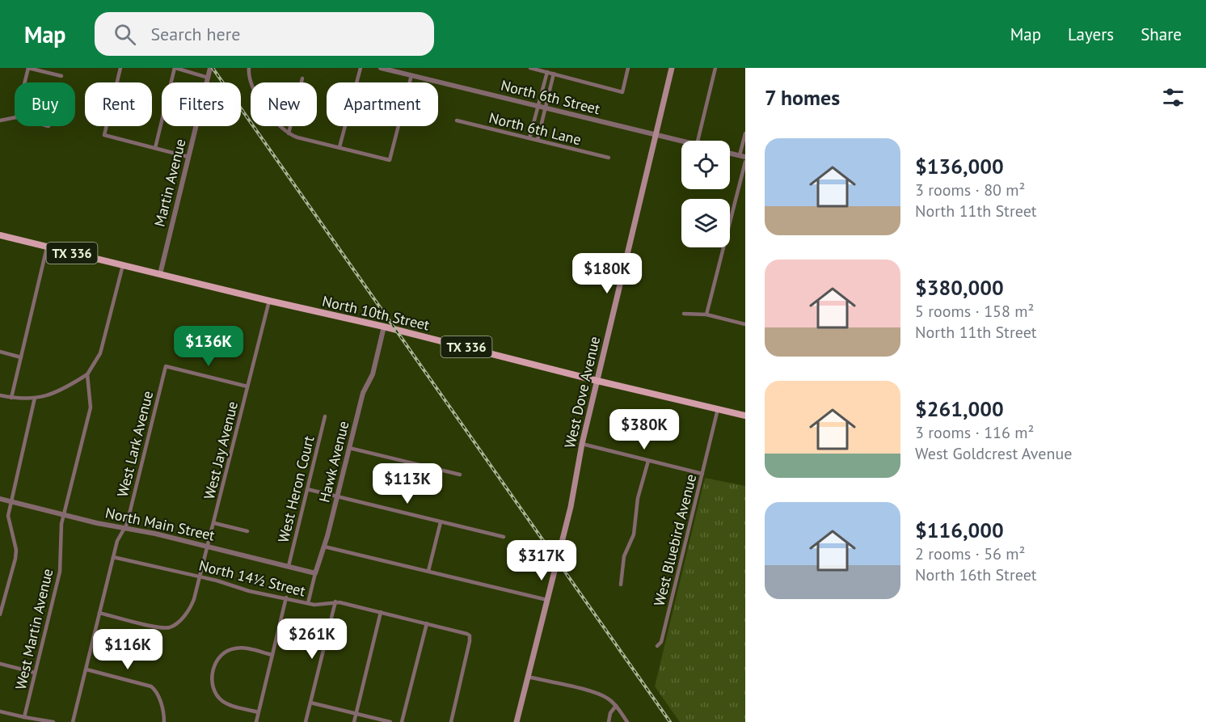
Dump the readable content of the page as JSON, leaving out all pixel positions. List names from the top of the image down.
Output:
{
  "streets": {
    "main road": ["TX 336", "North 10th Street", "West Dove Avenue"],
    "street": [
      "North 6th Street",
      "North 6th Lane",
      "Martin Avenue",
      "West Lark Avenue",
      "West Jay Avenue",
      "Hawk Avenue",
      "West Heron Court",
      "North Main Street",
      "West Bluebird Avenue",
      "North 14½ Street",
      "West Martin Avenue"
    ]
  },
  "crossings": [
    ["North 6th Street", "West Dove Avenue"],
    ["Martin Avenue", "North 10th Street"],
    ["North 10th Street", "West Dove Avenue"],
    ["North 10th Street", "West Jay Avenue"],
    ["North 10th Street", "Hawk Avenue"],
    ["North 10th Street", "West Bluebird Avenue"],
    ["West Lark Avenue", "West Jay Avenue"],
    ["West Lark Avenue", "North Main Street"],
    ["West Lark Avenue", "North 14½ Street"],
    ["West Jay Avenue", "North Main Street"],
    ["West Jay Avenue", "North 14½ Street"],
    ["Hawk Avenue", "North Main Street"],
    ["Hawk Avenue", "North 14½ Street"],
    ["West Heron Court", "North Main Street"],
    ["North Main Street", "West Martin Avenue"]
  ],
  "page": {
    "header": "Map",
    "search": "Search here",
    "nav": ["Map", "Layers", "Share"],
    "heading": "7 homes",
    "chip": [
      "Buy",
      "Rent",
      "Filters",
      "New",
      "Apartment"
    ],
    "list": [
      {
        "name": "$136,000",
        "note": "3 rooms · 80 m² · North 11th Street"
      },
      {
        "name": "$380,000",
        "note": "5 rooms · 158 m² · North 11th Street"
      },
      {
        "name": "$261,000",
        "note": "3 rooms · 116 m² · West Goldcrest Avenue"
      },
      {
        "name": "$116,000",
        "note": "2 rooms · 56 m² · North 16th Street"
      }
    ],
    "price": [
      "$180K",
      "$136K",
      "$380K",
      "$113K",
      "$317K",
      "$261K",
      "$116K"
    ]
  }
}
